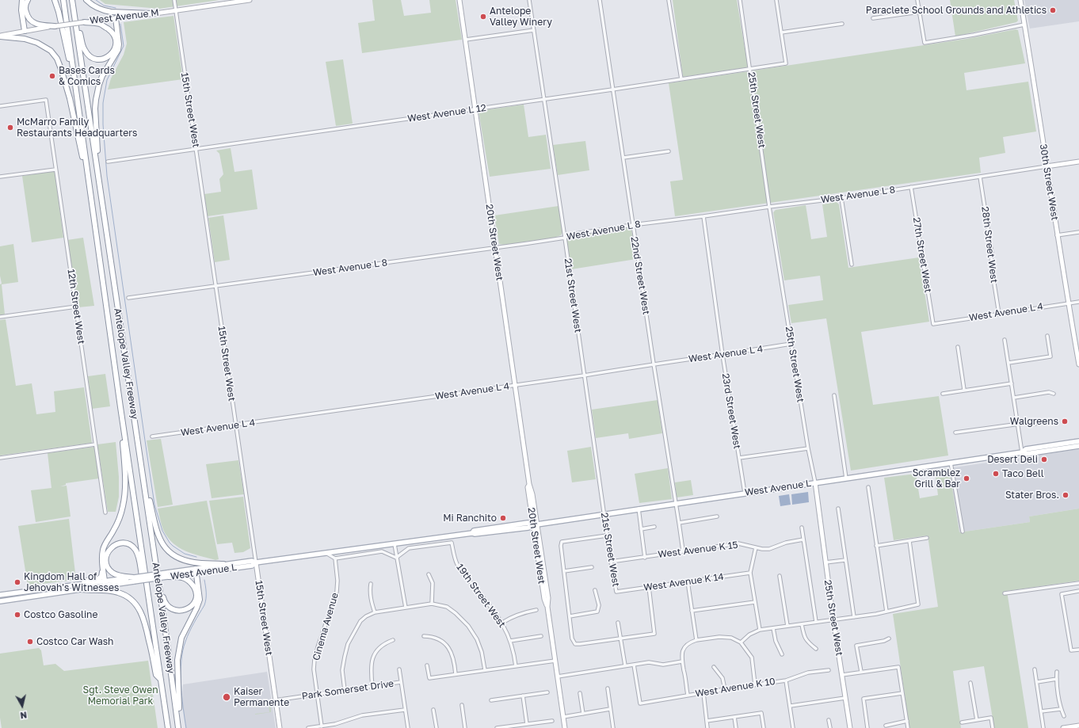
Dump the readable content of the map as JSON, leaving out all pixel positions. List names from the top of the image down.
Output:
{
  "streets": {
    "highway": ["Antelope Valley Freeway"],
    "main road": [
      "West Avenue M",
      "15th Street West",
      "25th Street West",
      "30th Street West",
      "West Avenue L 8",
      "20th Street West",
      "West Avenue L"
    ],
    "street": [
      "West Avenue L 12",
      "28th Street West",
      "27th Street West",
      "22nd Street West",
      "21st Street West",
      "12th Street West",
      "West Avenue L 4",
      "23rd Street West",
      "West Avenue K 15",
      "West Avenue K 14",
      "19th Street West",
      "Cinema Avenue",
      "West Avenue K 10",
      "Park Somerset Drive"
    ]
  },
  "crossings": [
    ["West Avenue M", "15th Street West"],
    ["15th Street West", "West Avenue L 12"],
    ["15th Street West", "West Avenue L 8"],
    ["15th Street West", "West Avenue L 4"],
    ["15th Street West", "West Avenue L"],
    ["15th Street West", "Park Somerset Drive"],
    ["25th Street West", "West Avenue L 12"],
    ["25th Street West", "West Avenue L 8"],
    ["25th Street West", "West Avenue L 4"],
    ["25th Street West", "West Avenue L"],
    ["West Avenue L 12", "20th Street West"],
    ["West Avenue L 12", "22nd Street West"],
    ["West Avenue L 12", "21st Street West"],
    ["30th Street West", "West Avenue L 8"],
    ["30th Street West", "West Avenue L 4"],
    ["West Avenue L 8", "20th Street West"],
    ["West Avenue L 8", "28th Street West"],
    ["West Avenue L 8", "27th Street West"],
    ["West Avenue L 8", "22nd Street West"],
    ["West Avenue L 8", "21st Street West"],
    ["West Avenue L 8", "23rd Street West"],
    ["20th Street West", "West Avenue L 4"],
    ["20th Street West", "West Avenue L"],
    ["28th Street West", "West Avenue L 4"],
    ["27th Street West", "West Avenue L 4"],
    ["22nd Street West", "West Avenue L 4"],
    ["22nd Street West", "West Avenue L"],
    ["22nd Street West", "West Avenue K 15"],
    ["21st Street West", "West Avenue L 4"],
    ["21st Street West", "West Avenue L"],
    ["21st Street West", "West Avenue K 15"],
    ["21st Street West", "West Avenue K 14"],
    ["West Avenue L 4", "23rd Street West"],
    ["23rd Street West", "West Avenue L"],
    ["Cinema Avenue", "Park Somerset Drive"]
  ],
  "parks": ["Sgt. Steve Owen Memorial Park"],
  "places": [
    "Paraclete School Grounds and Athletics",
    "Antelope Valley Winery",
    "Bases Cards & Comics",
    "McMarro Family Restaurants Headquarters",
    "Walgreens",
    "Desert Deli",
    "Taco Bell",
    "Scramblez Grill & Bar",
    "Stater Bros.",
    "Mi Ranchito",
    "Kingdom Hall of Jehovah's Witnesses",
    "Costco Gasoline",
    "Costco Car Wash",
    "Kaiser Permanente"
  ],
  "north": "bottom"
}
